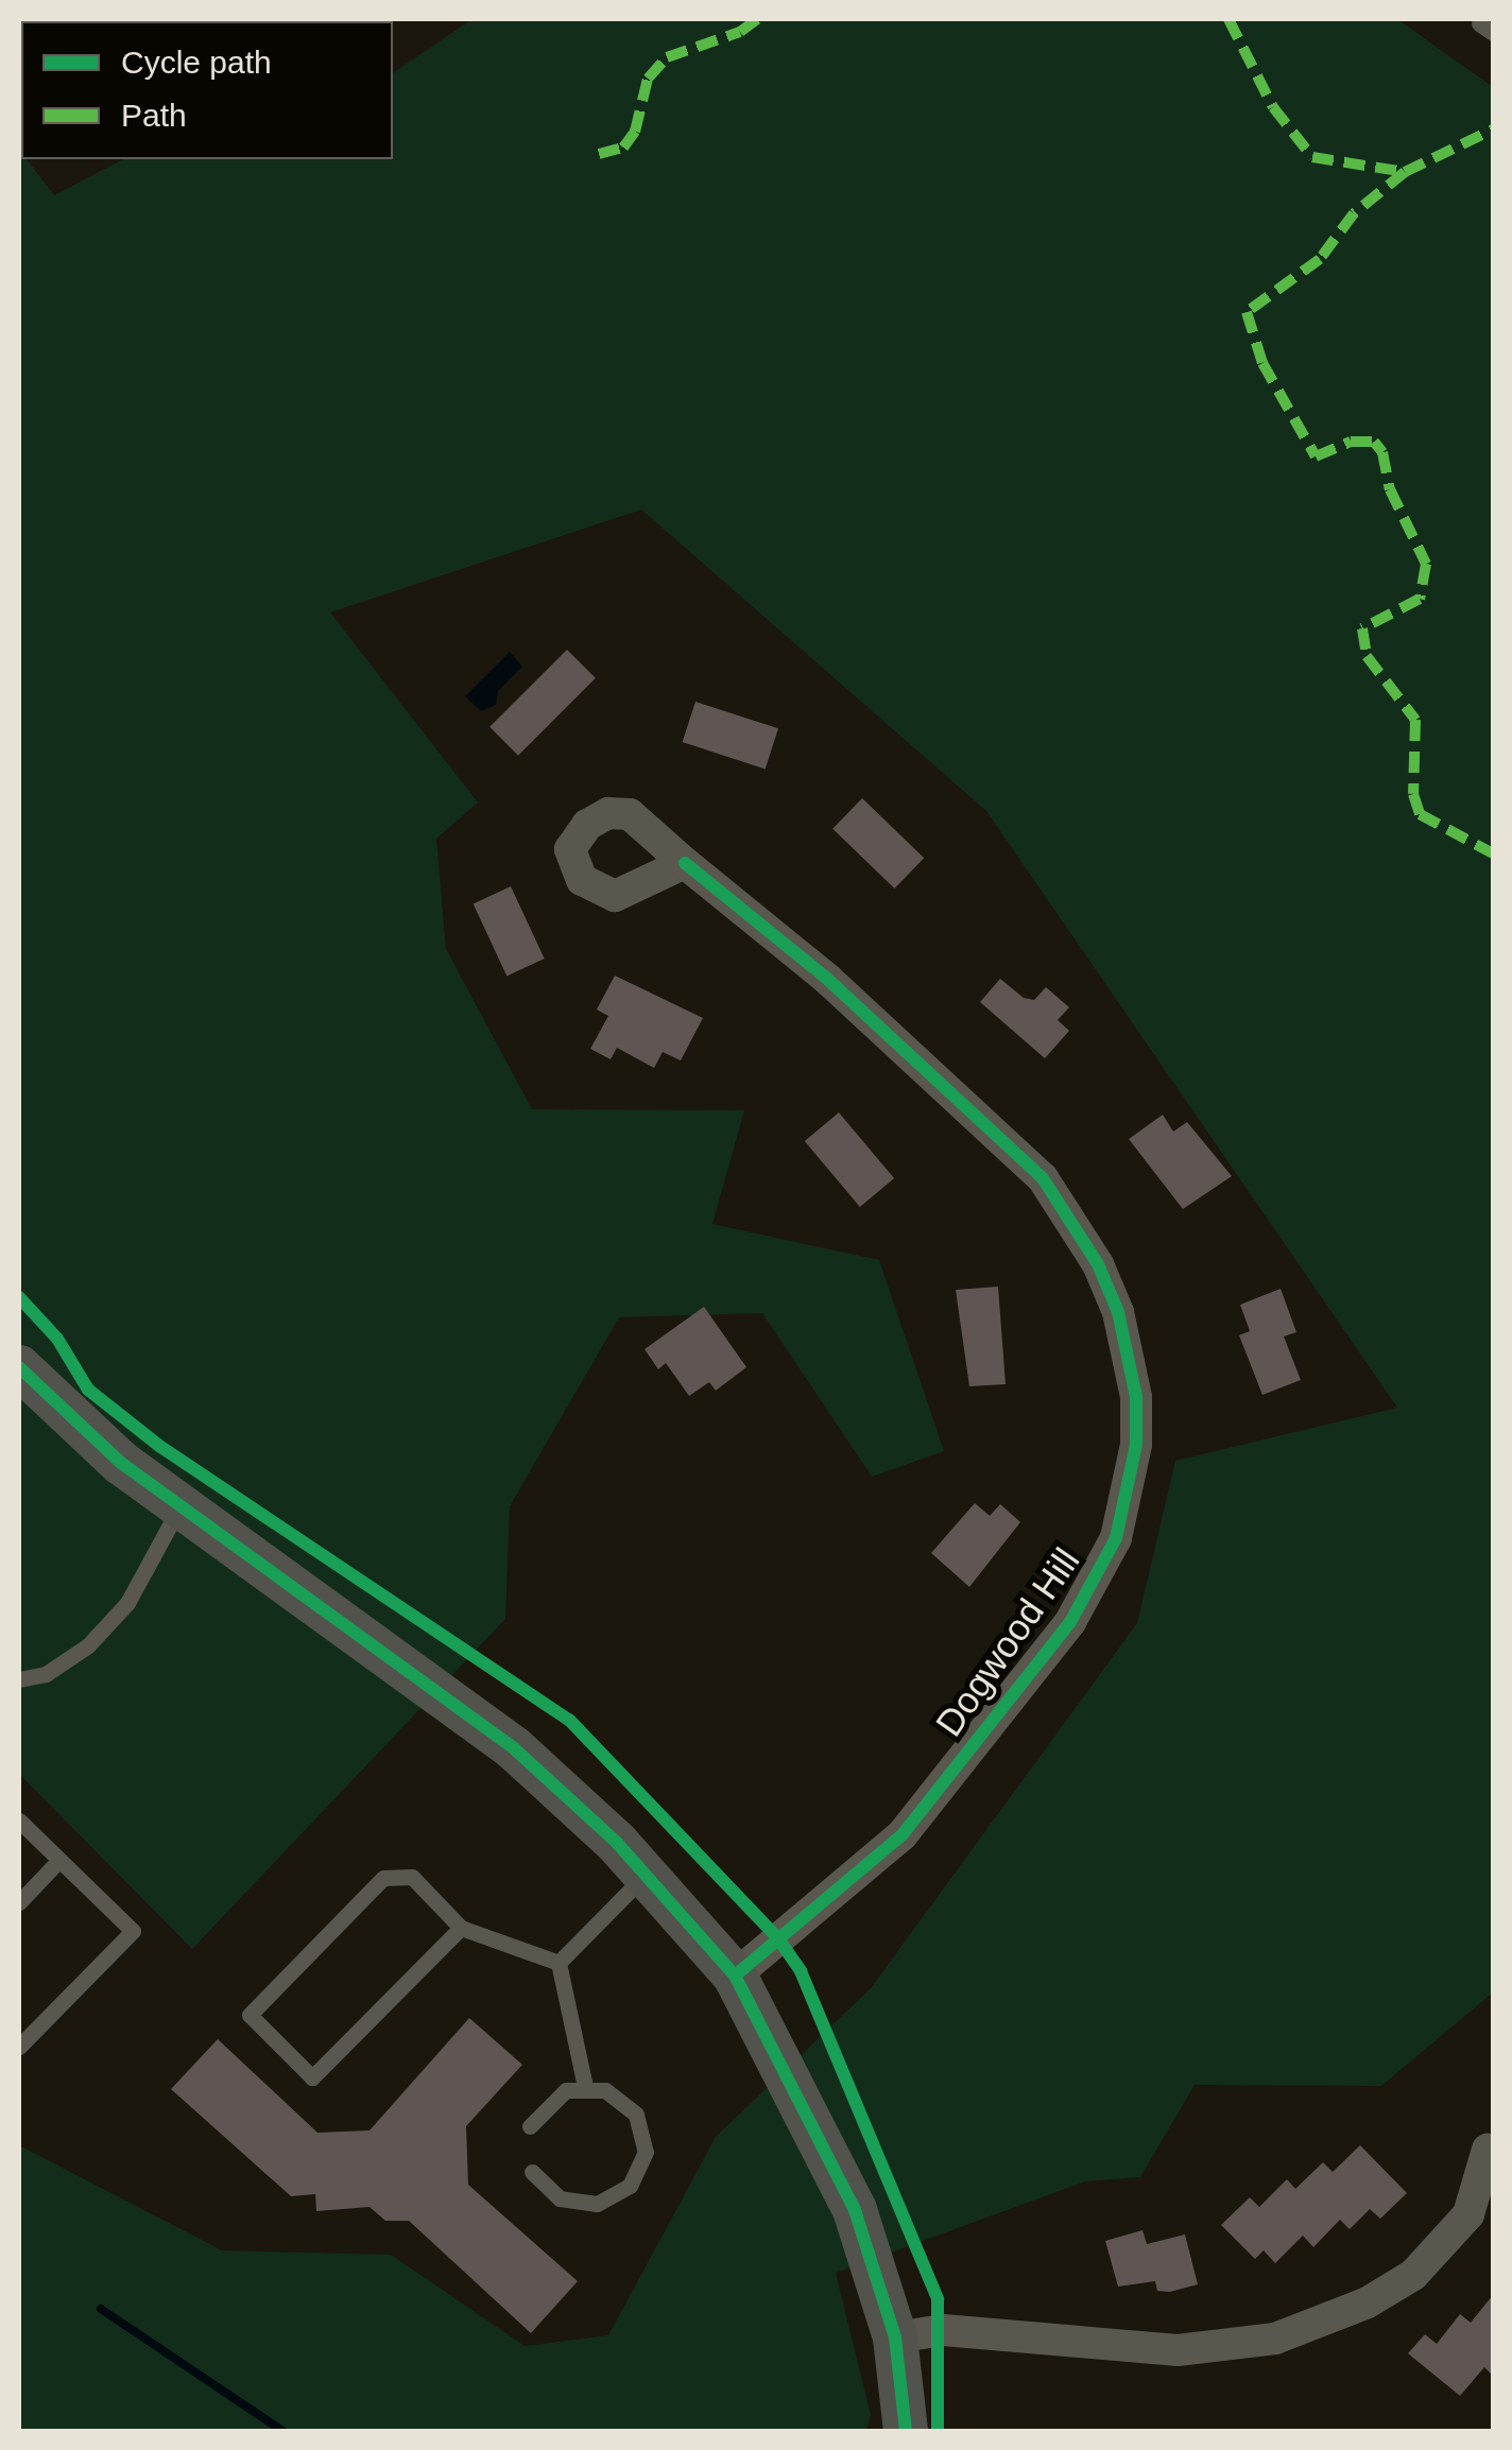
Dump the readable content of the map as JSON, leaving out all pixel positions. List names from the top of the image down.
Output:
{
  "streets": {
    "street": ["Dogwood Hill"]
  },
  "legend": ["Cycle path", "Path"]
}
